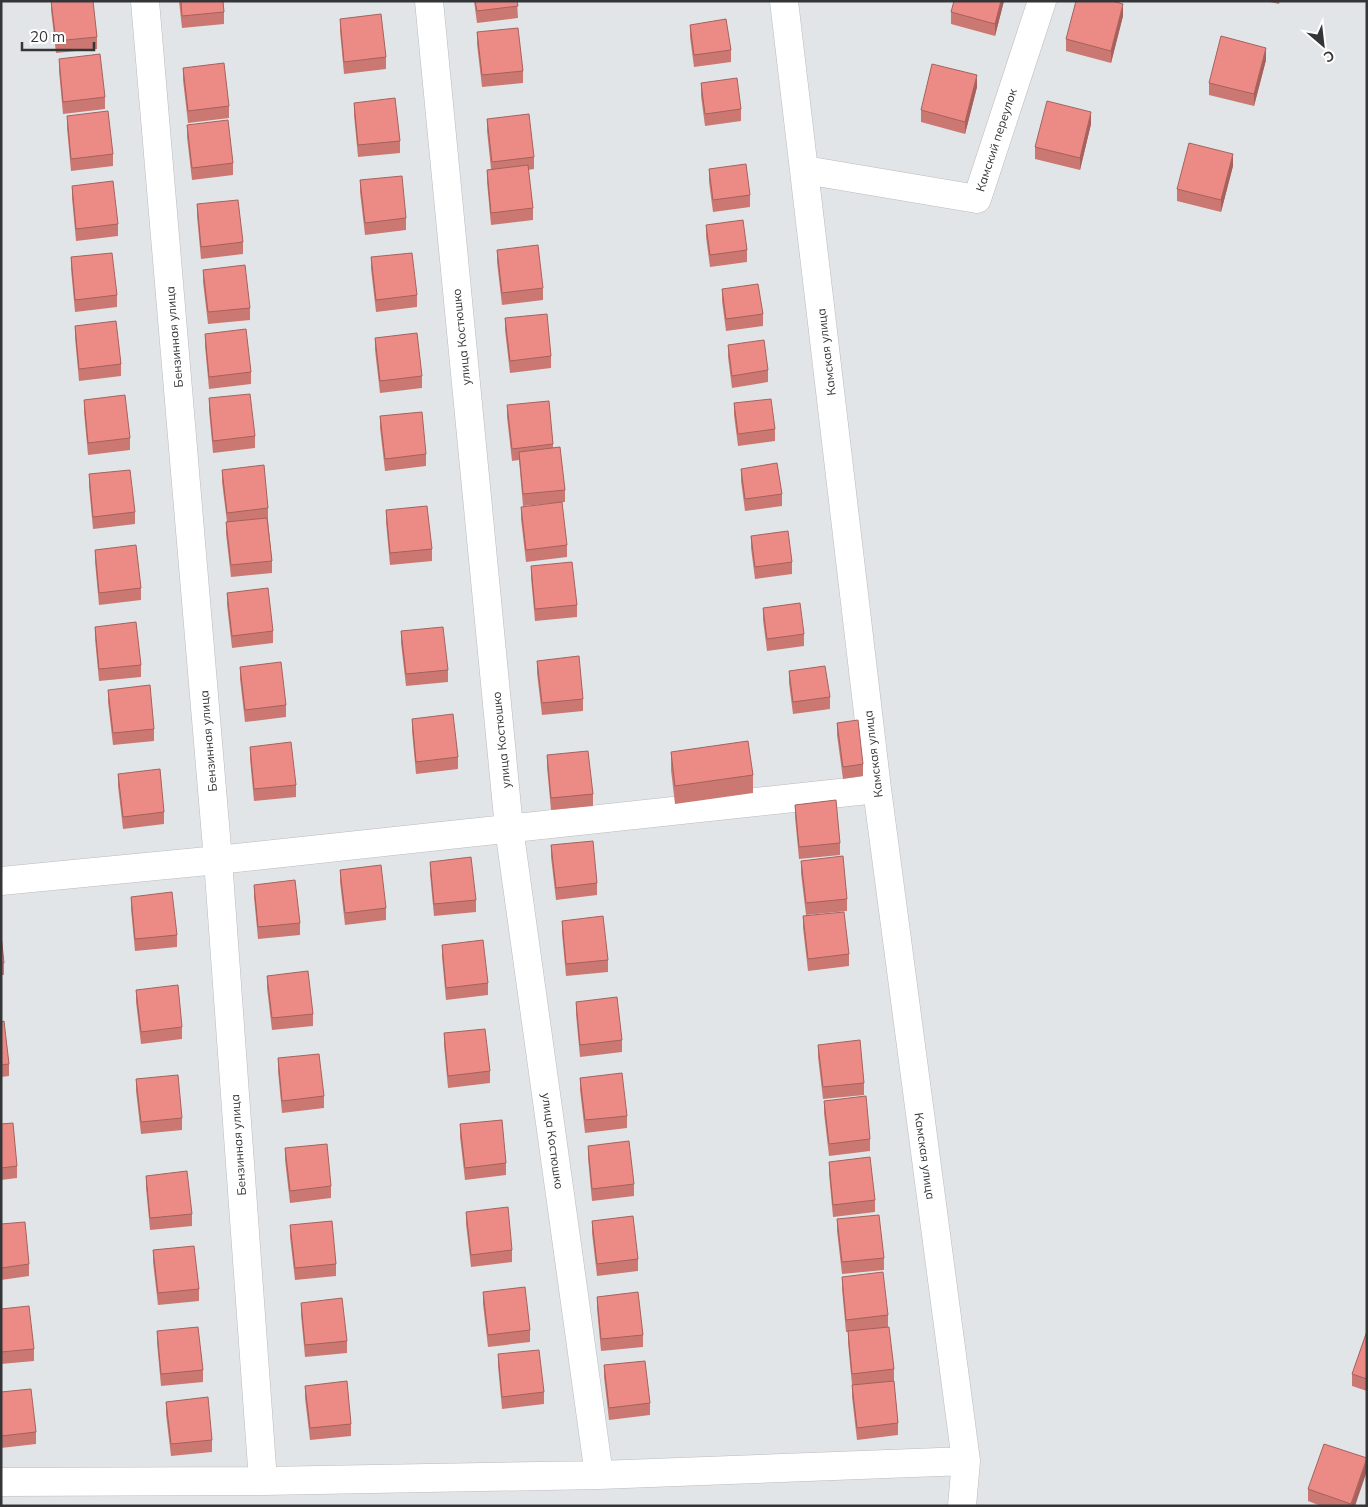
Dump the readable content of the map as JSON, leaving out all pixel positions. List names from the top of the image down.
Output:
{
  "streets": {
    "street": [
      "Камский переулок",
      "Бензинная улица",
      "улица Костюшко",
      "Камская улица"
    ]
  },
  "crossings": [
    ["Камский переулок", "Камская улица"]
  ],
  "scale_bar": "20 m",
  "north": "bottom right"
}
